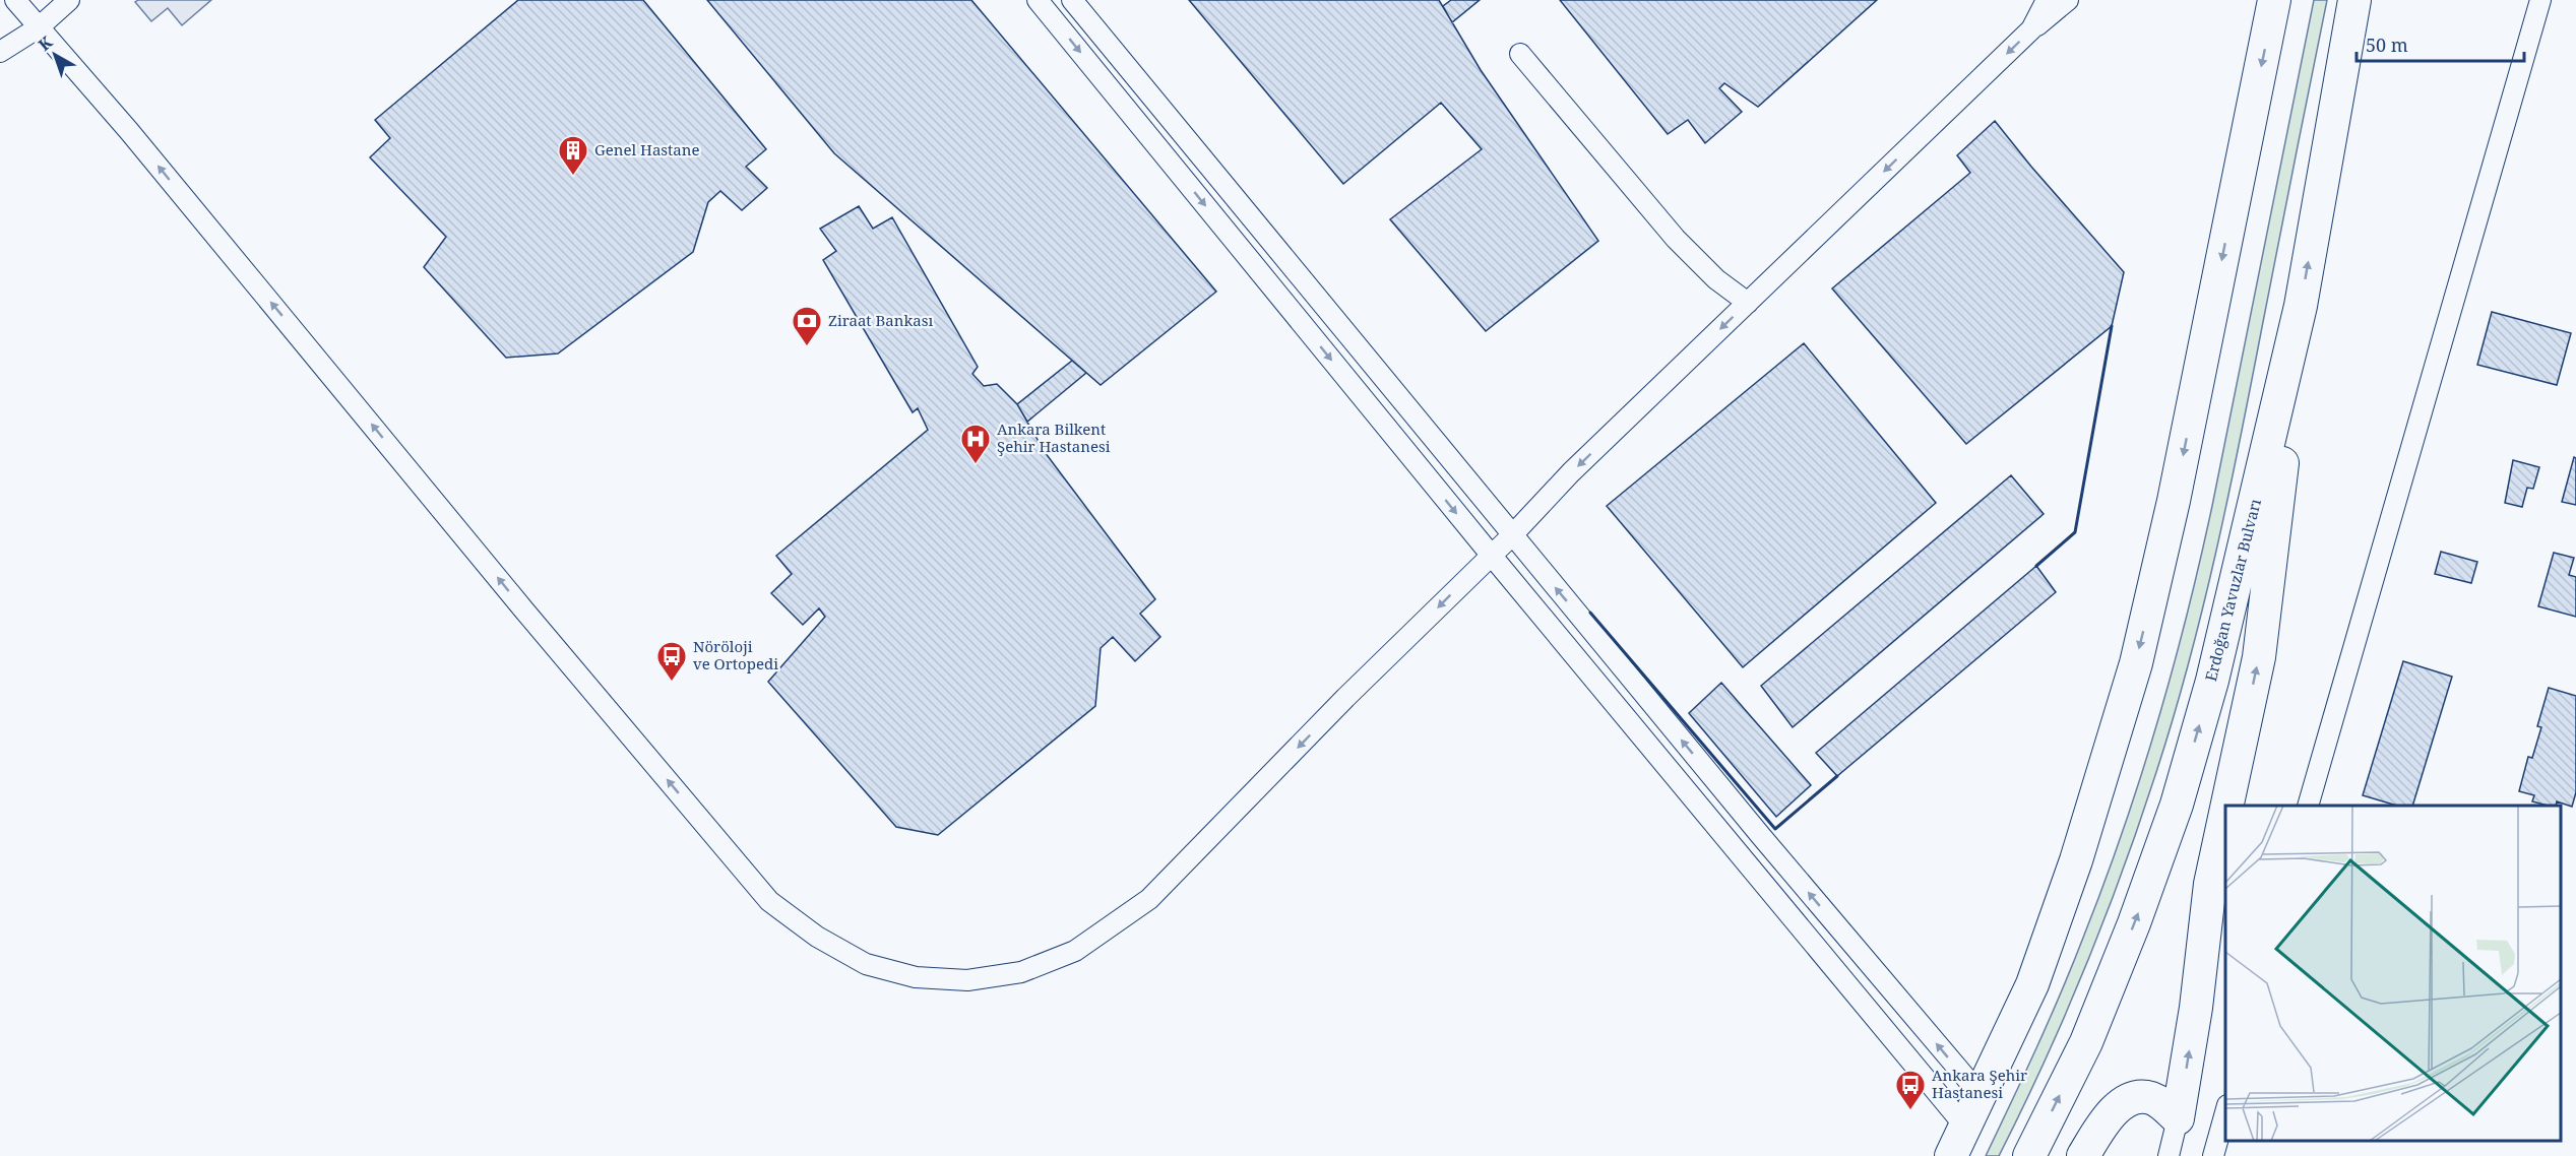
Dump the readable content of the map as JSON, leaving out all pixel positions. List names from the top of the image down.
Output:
{
  "streets": {
    "main road": ["Erdoğan Yavuzlar Bulvarı"]
  },
  "places": {
    "building": ["Genel Hastane"],
    "bank": ["Ziraat Bankası"],
    "hospital": ["Ankara Bilkent Şehir Hastanesi"],
    "bus stop": ["Nöröloji ve Ortopedi", "Ankara Şehir Hastanesi"]
  },
  "scale_bar": "50 m",
  "north": "top left"
}
